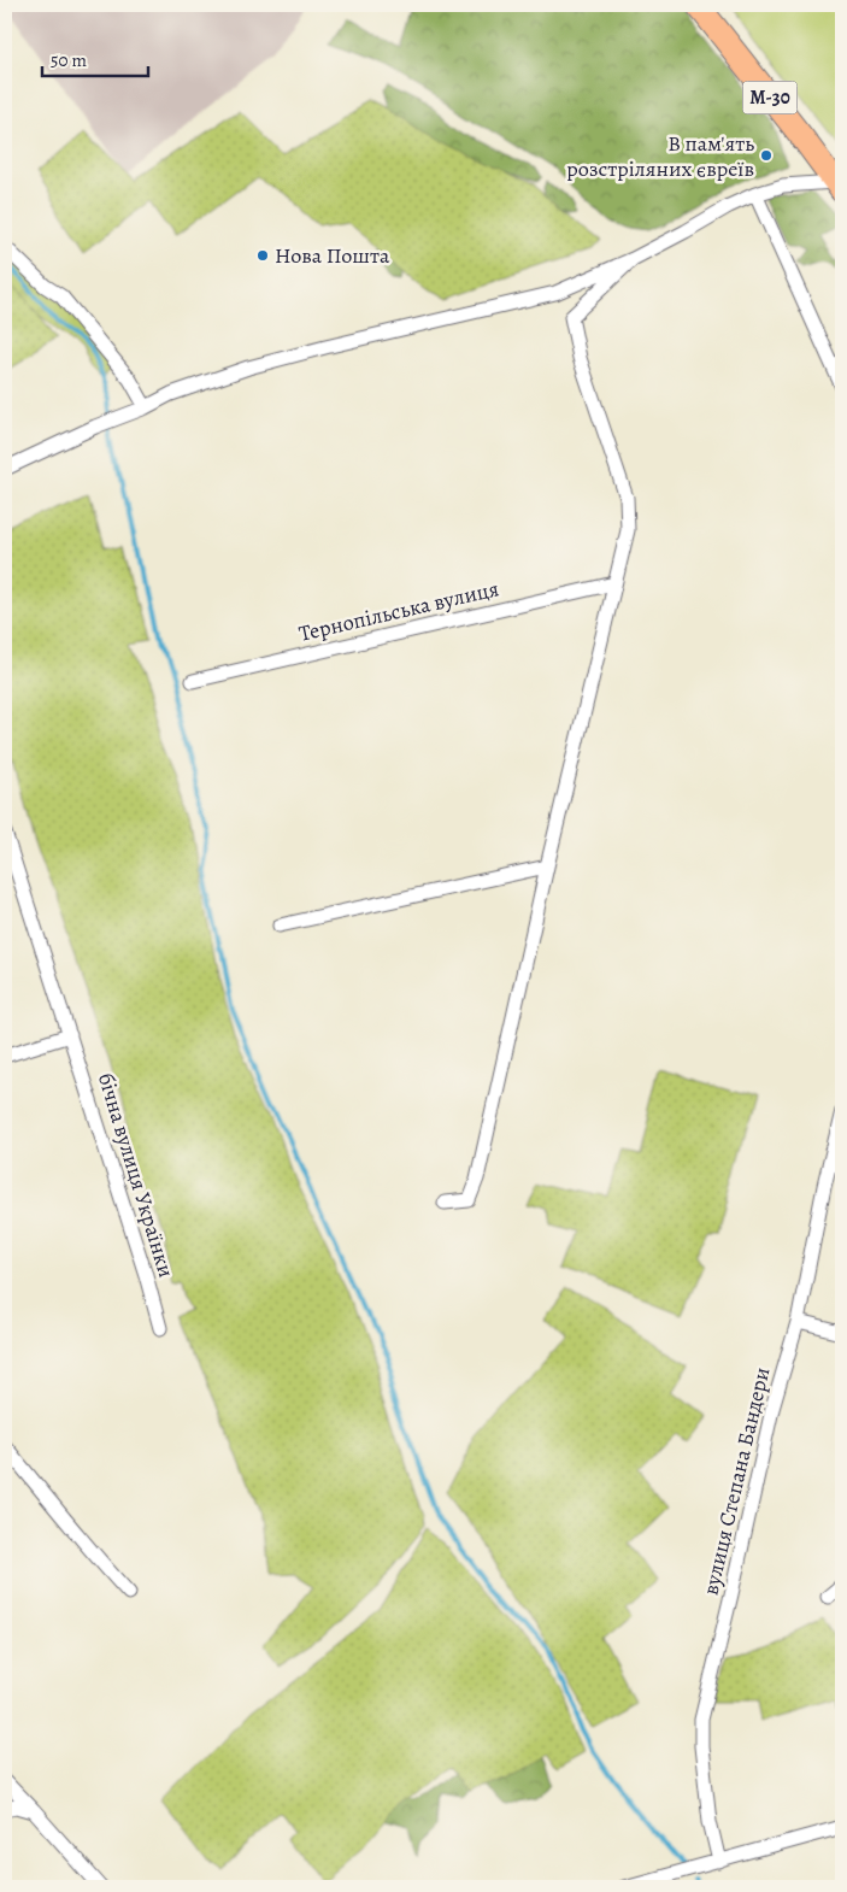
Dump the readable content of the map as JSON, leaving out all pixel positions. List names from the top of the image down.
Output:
{
  "streets": {
    "highway": ["М-30"],
    "street": ["Тернопільська вулиця", "бічна вулиця Українки", "вулиця Степана Бандери"]
  },
  "places": ["В пам'ять розстріляних євреїв", "Нова Пошта"],
  "scale_bar": "50 m"
}
